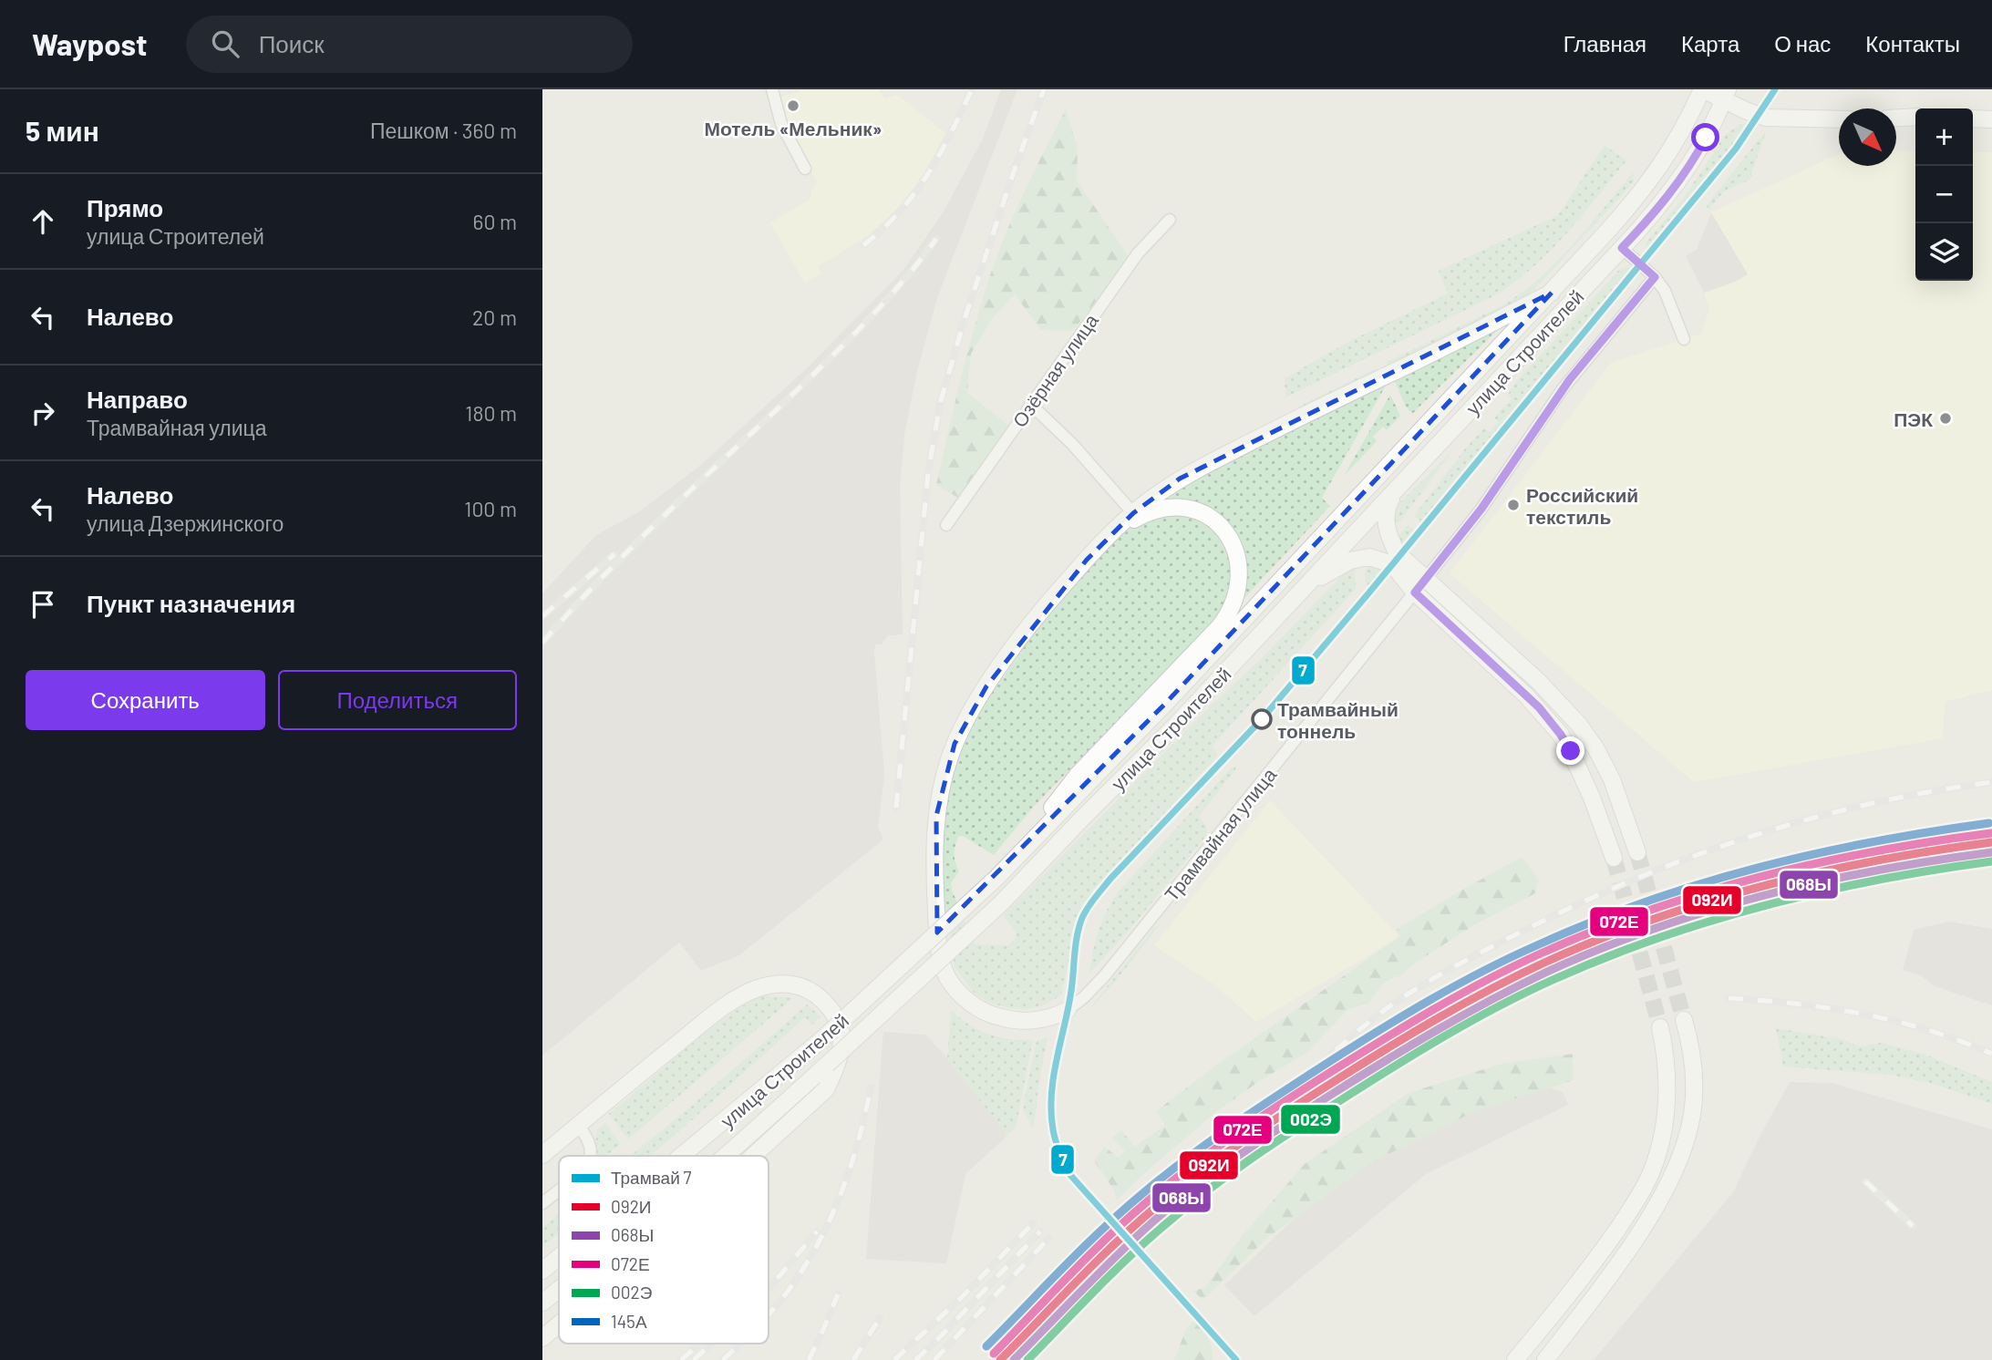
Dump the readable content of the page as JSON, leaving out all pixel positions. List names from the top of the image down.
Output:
{
  "streets": {
    "main road": ["улица Строителей"],
    "street": ["Озёрная улица", "Трамвайная улица"]
  },
  "places": [
    "Мотель «Мельник»",
    "ПЭК",
    "Российский текстиль",
    "Трамвайный тоннель"
  ],
  "lines": [
    "tram line 7",
    "transit line 145А",
    "transit line 072Е",
    "transit line 092И",
    "transit line 068Ы",
    "transit line 002Э"
  ],
  "legend": [
    "Трамвай 7",
    "092И",
    "068Ы",
    "072Е",
    "002Э",
    "145А"
  ],
  "north": "bottom right",
  "page": {
    "header": "Waypost",
    "search": "Поиск",
    "nav": [
      "Главная",
      "Карта",
      "О нас",
      "Контакты"
    ],
    "heading": ["5 мин", "Пешком · 360 m"],
    "map_buttons": ["+", "−"],
    "list": [
      ["Прямо", "улица Строителей", "60 m"],
      ["Налево", "20 m"],
      ["Направо", "Трамвайная улица", "180 m"],
      ["Налево", "улица Дзержинского", "100 m"],
      "Пункт назначения"
    ],
    "buttons": ["Сохранить", "Поделиться"]
  }
}
